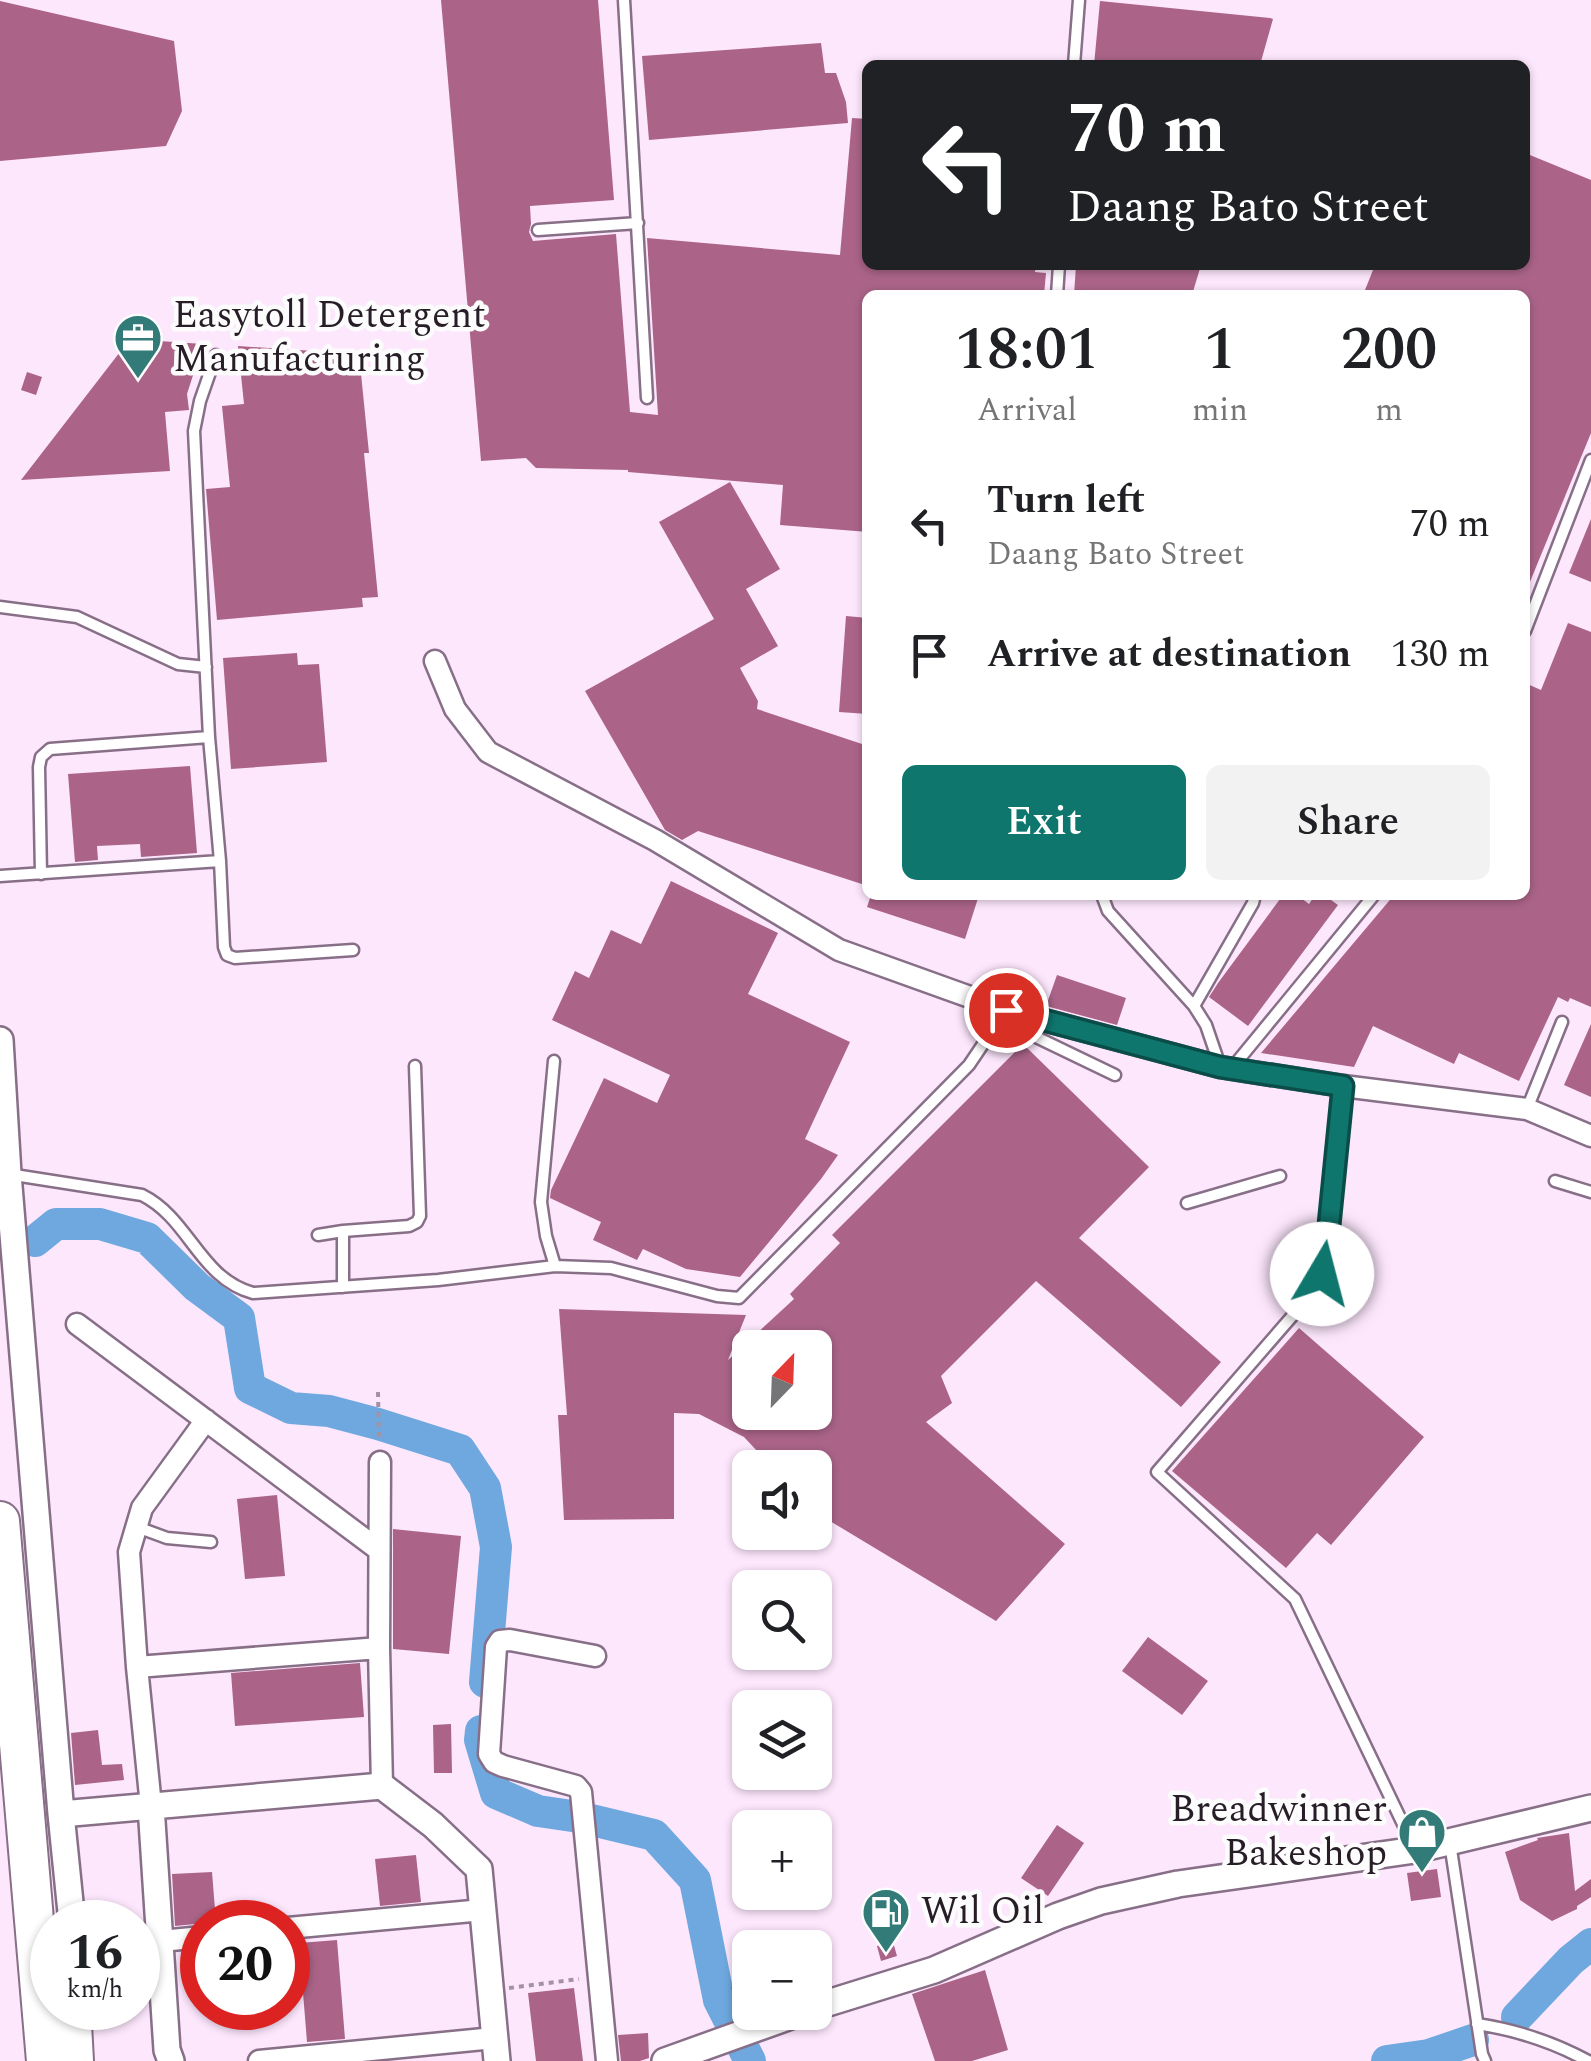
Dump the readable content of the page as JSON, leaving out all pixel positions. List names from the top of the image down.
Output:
{
  "places": {
    "office": ["Easytoll Detergent Manufacturing"],
    "shop": ["Breadwinner Bakeshop"],
    "fuel station": ["Wil Oil"]
  },
  "north": "top right",
  "page": {
    "turn": ["70 m", "Daang Bato Street"],
    "eta": [
      "18:01",
      "Arrival",
      "1",
      "min",
      "200",
      "m"
    ],
    "list": [
      {
        "name": "Turn left",
        "note": "Daang Bato Street",
        "value": "70 m"
      },
      {
        "name": "Arrive at destination",
        "value": "130 m"
      }
    ],
    "buttons": ["Exit", "Share"],
    "map_buttons": ["+", "−"],
    "speed": "16 km/h",
    "limit": "20"
  }
}
